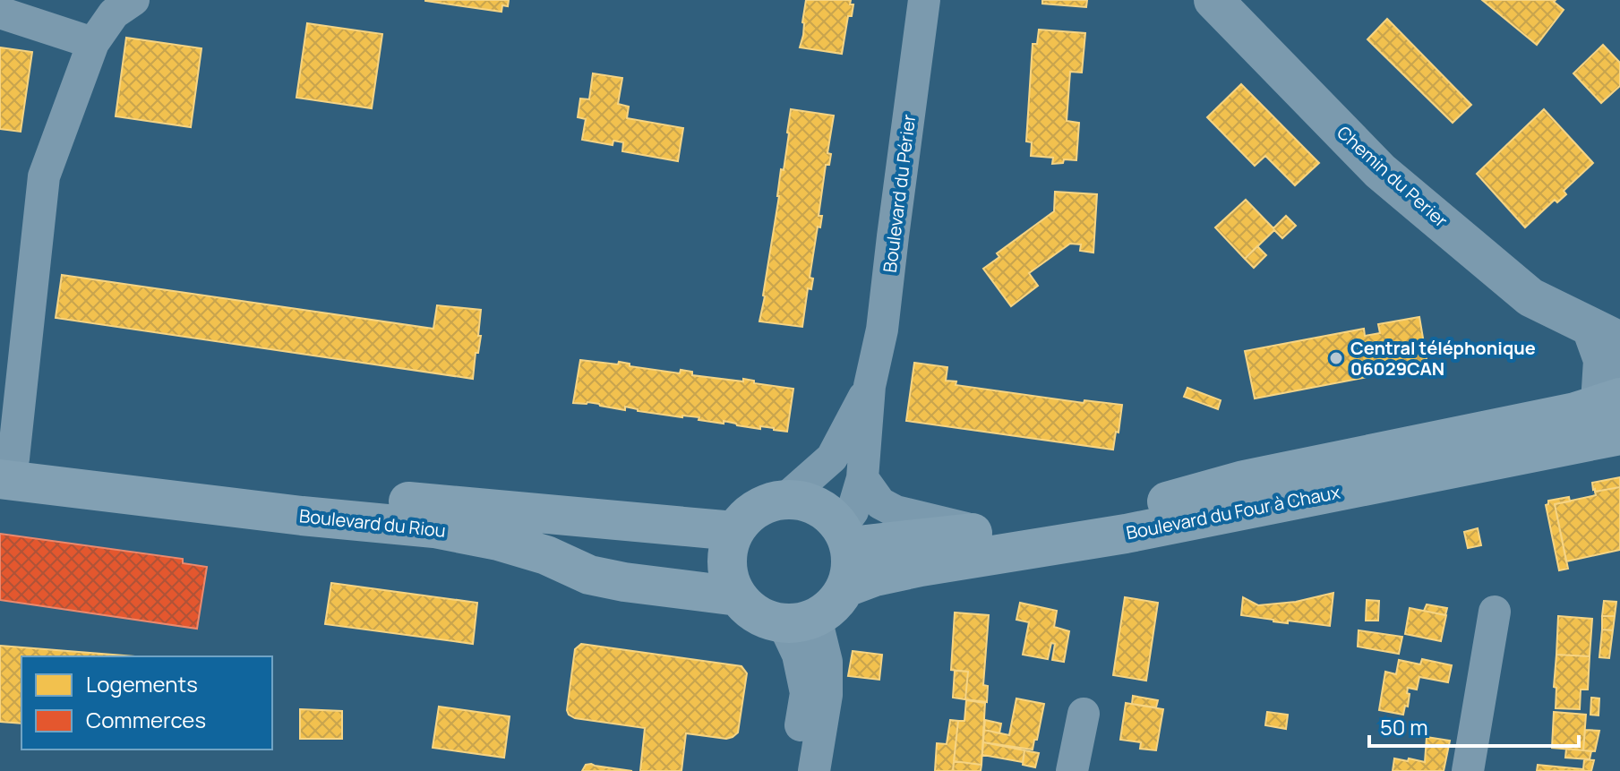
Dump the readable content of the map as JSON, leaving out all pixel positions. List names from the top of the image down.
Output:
{
  "streets": {
    "main road": ["Boulevard du Four à Chaux", "Boulevard du Riou"],
    "street": ["Chemin du Perier", "Boulevard du Périer"]
  },
  "crossings": [
    ["Chemin du Perier", "Boulevard du Four à Chaux"],
    ["Boulevard du Four à Chaux", "Boulevard du Riou"]
  ],
  "places": ["Central téléphonique 06029CAN"],
  "legend": ["Logements", "Commerces"],
  "scale_bar": "50 m"
}
